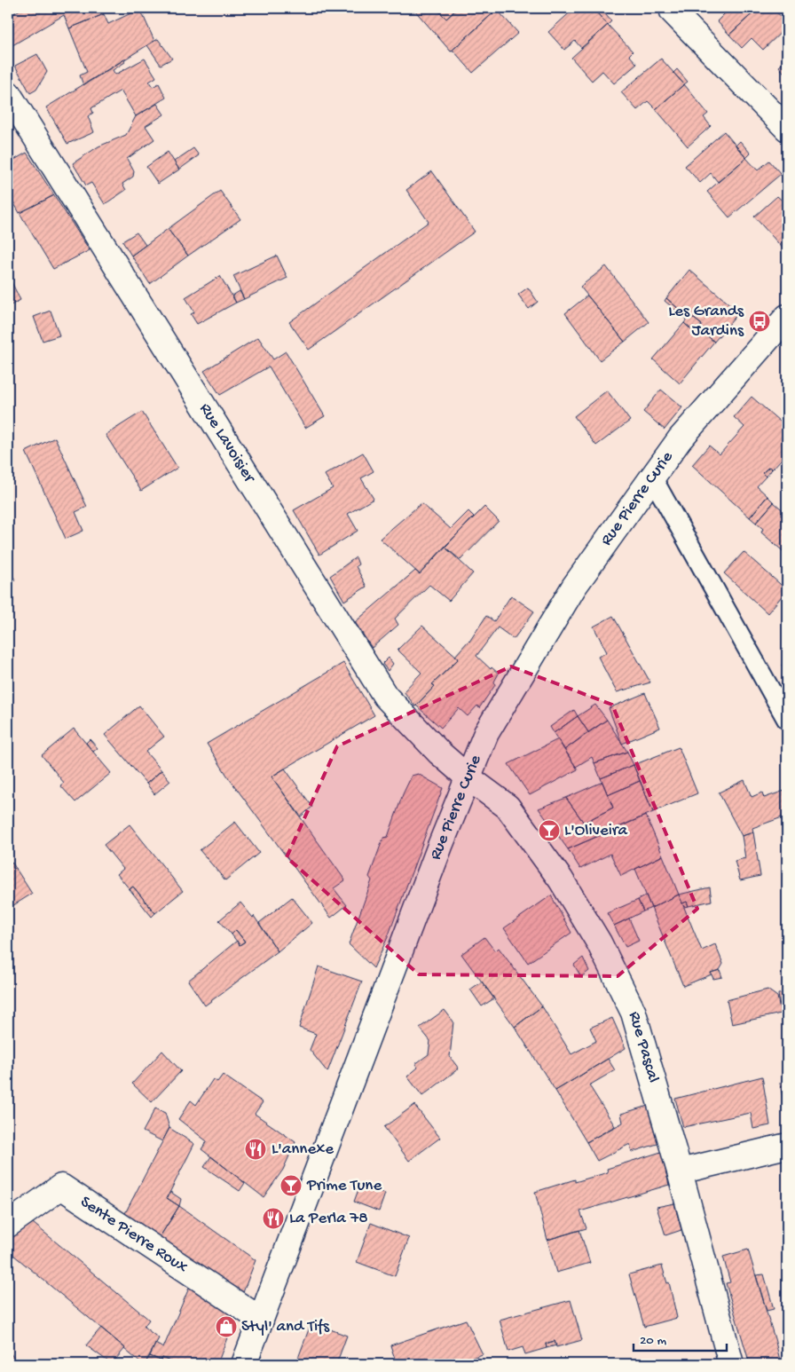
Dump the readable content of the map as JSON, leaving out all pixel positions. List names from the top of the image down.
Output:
{
  "streets": {
    "street": [
      "Rue Lavoisier",
      "Rue Pierre Curie",
      "Rue Pascal",
      "Sente Pierre Roux"
    ]
  },
  "crossings": [
    ["Rue Lavoisier", "Rue Pierre Curie"],
    ["Rue Lavoisier", "Rue Pascal"],
    ["Rue Pierre Curie", "Rue Pascal"],
    ["Rue Pierre Curie", "Sente Pierre Roux"]
  ],
  "places": {
    "bus stop": ["Les Grands Jardins"],
    "bar": ["L'Oliveira", "Prime Tune"],
    "restaurant": ["L'annexe", "La Perla 78"],
    "shop": ["Styl' and Tifs"]
  },
  "scale_bar": "20 m"
}
